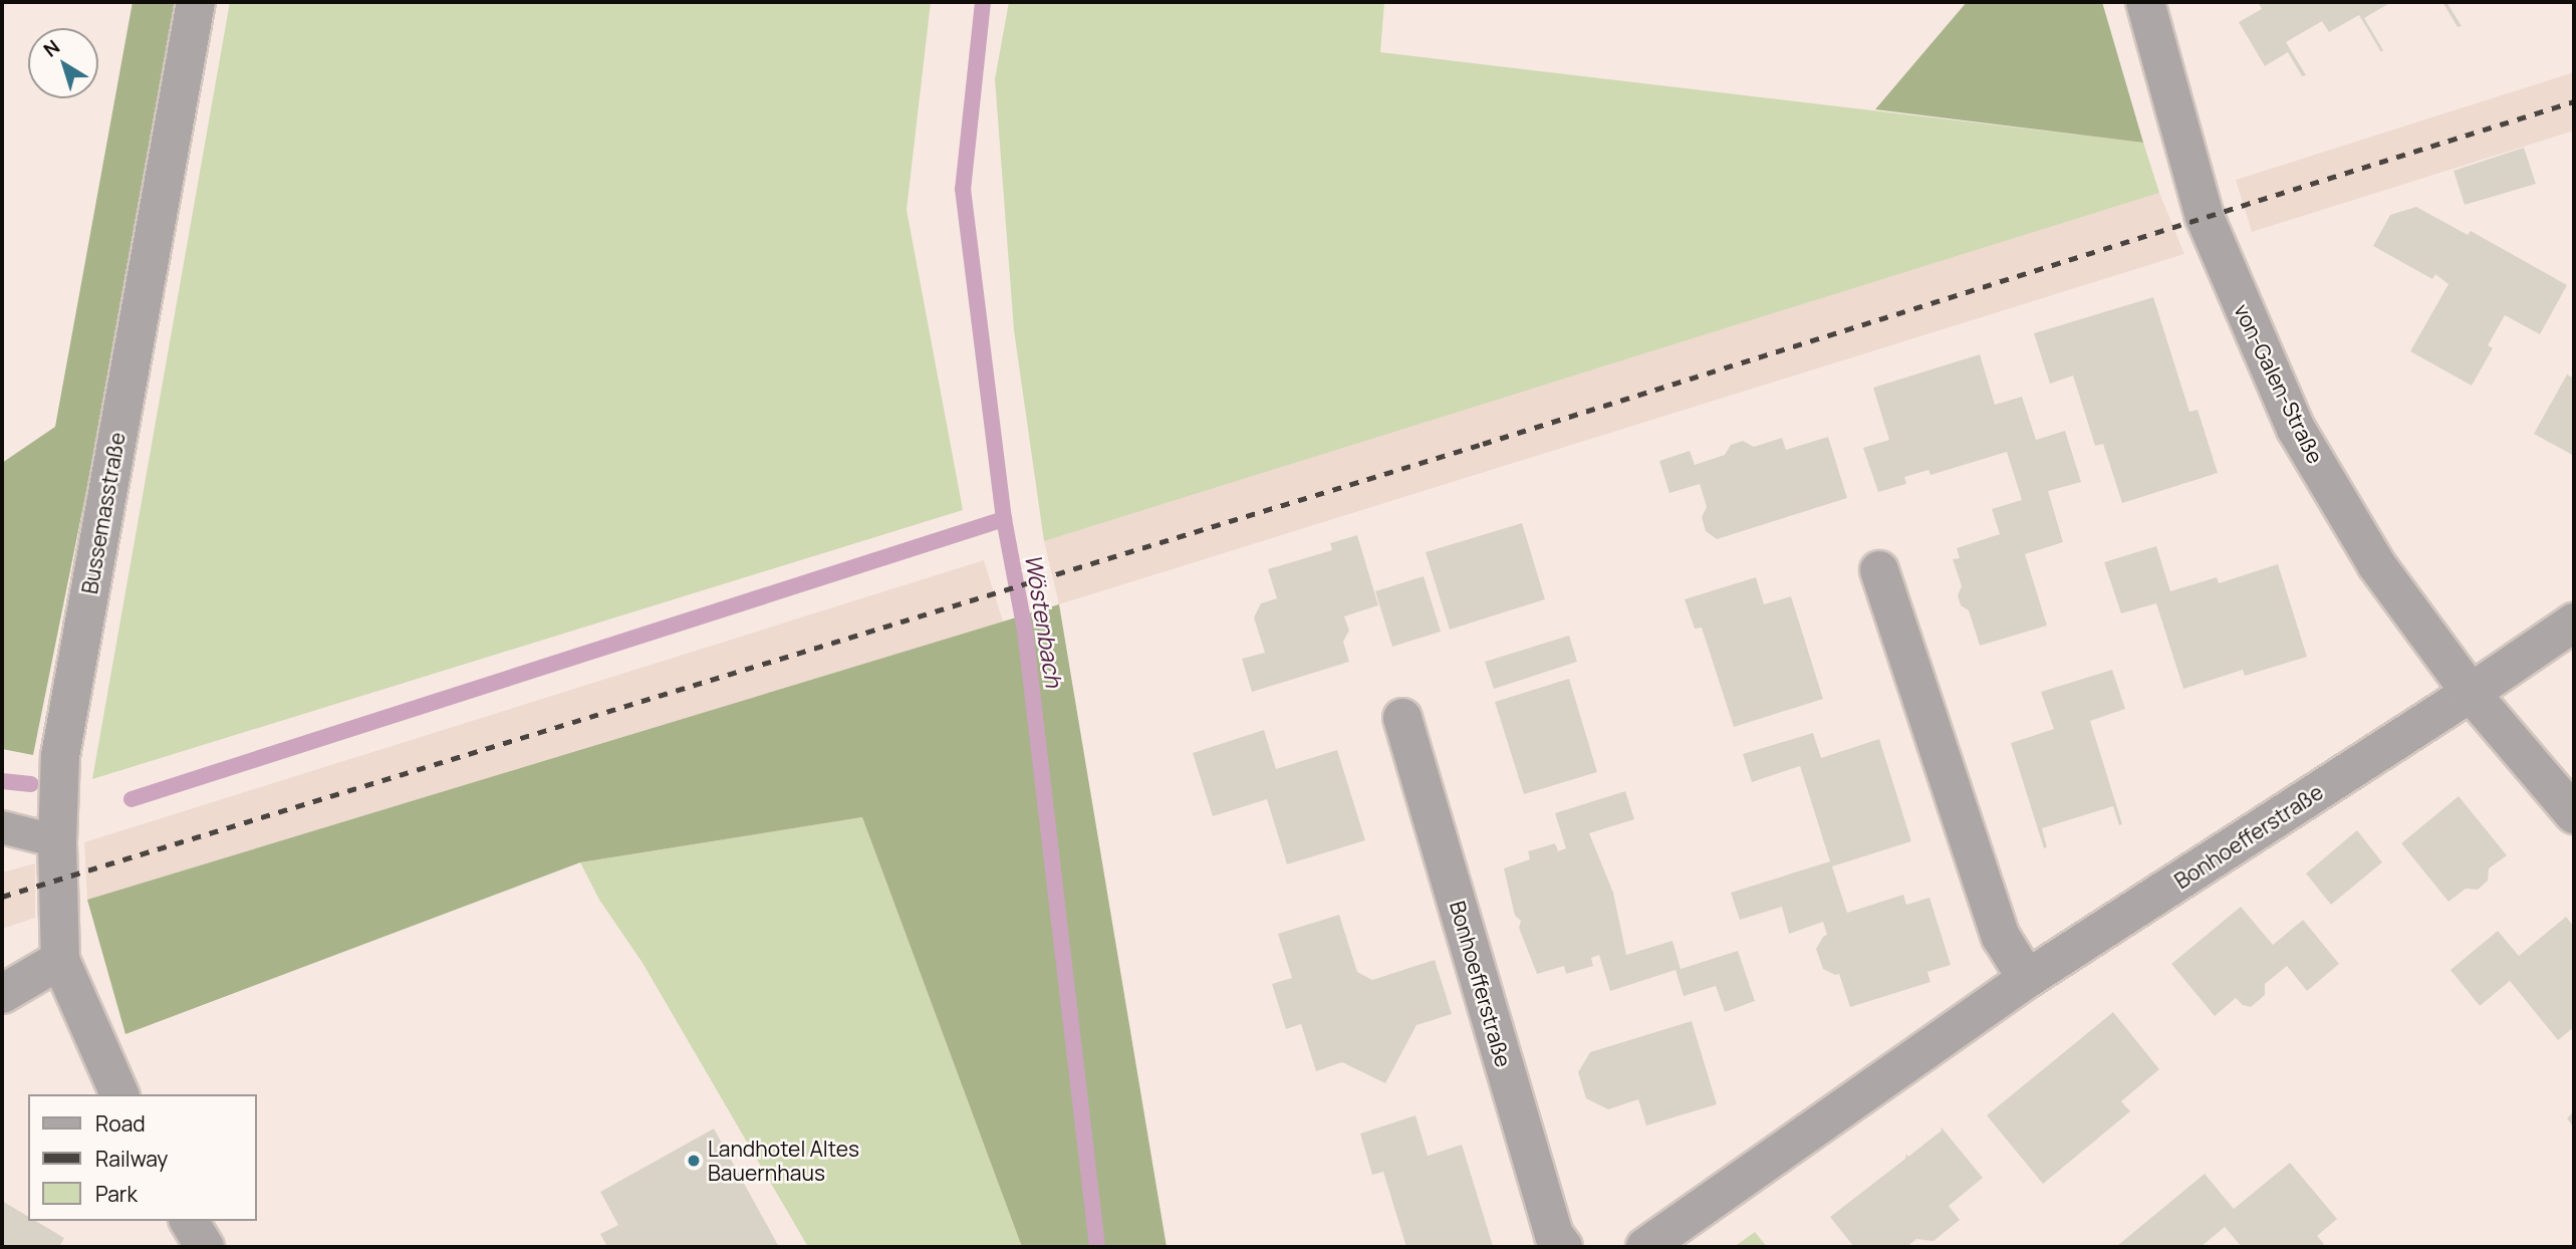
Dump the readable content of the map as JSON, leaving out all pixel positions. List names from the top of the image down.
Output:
{
  "streets": {
    "street": ["von-Galen-Straße", "Bussemasstraße", "Bonhoefferstraße"]
  },
  "crossings": [
    ["von-Galen-Straße", "Bonhoefferstraße"]
  ],
  "water": ["Wöstenbach"],
  "places": ["Landhotel Altes Bauernhaus"],
  "legend": ["Road", "Railway", "Park"],
  "north": "top left"
}
